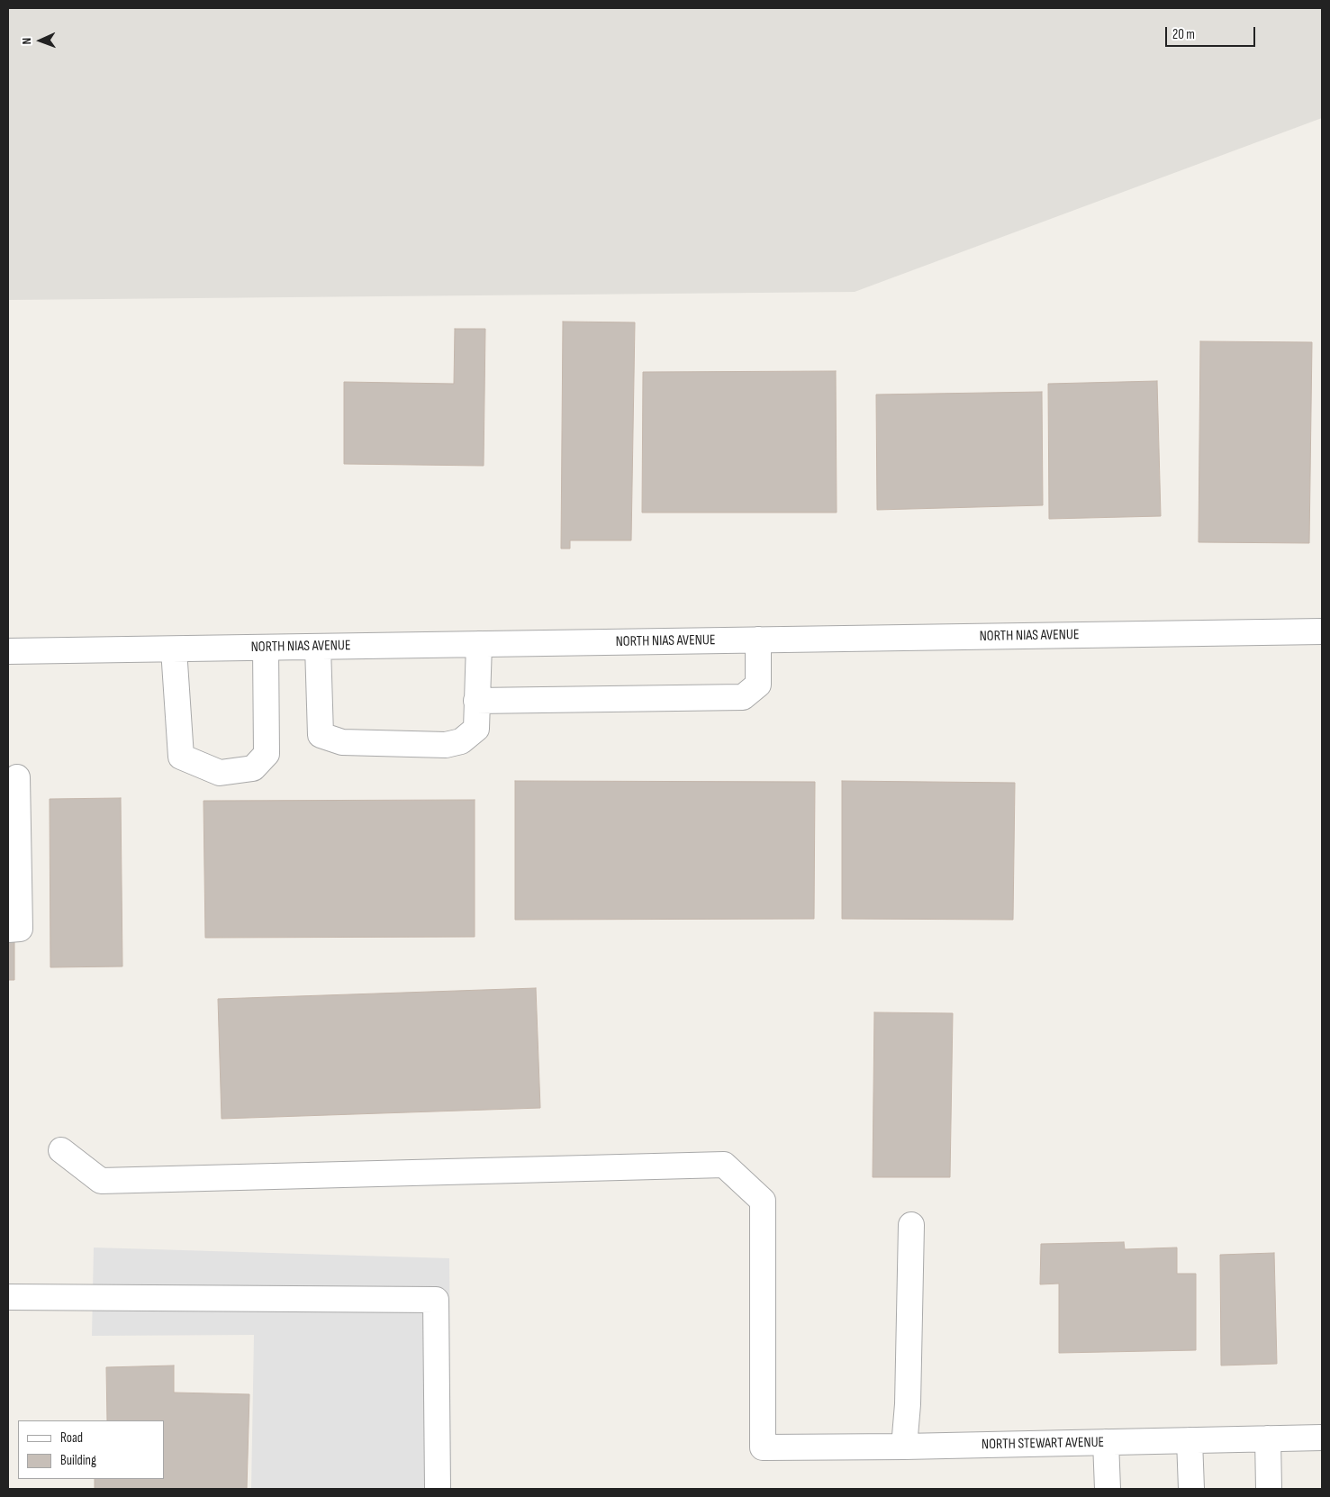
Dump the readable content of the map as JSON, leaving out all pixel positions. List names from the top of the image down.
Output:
{
  "streets": {
    "street": ["NORTH NIAS AVENUE", "NORTH STEWART AVENUE"]
  },
  "legend": ["Road", "Building"],
  "scale_bar": "20 m",
  "north": "left"
}
